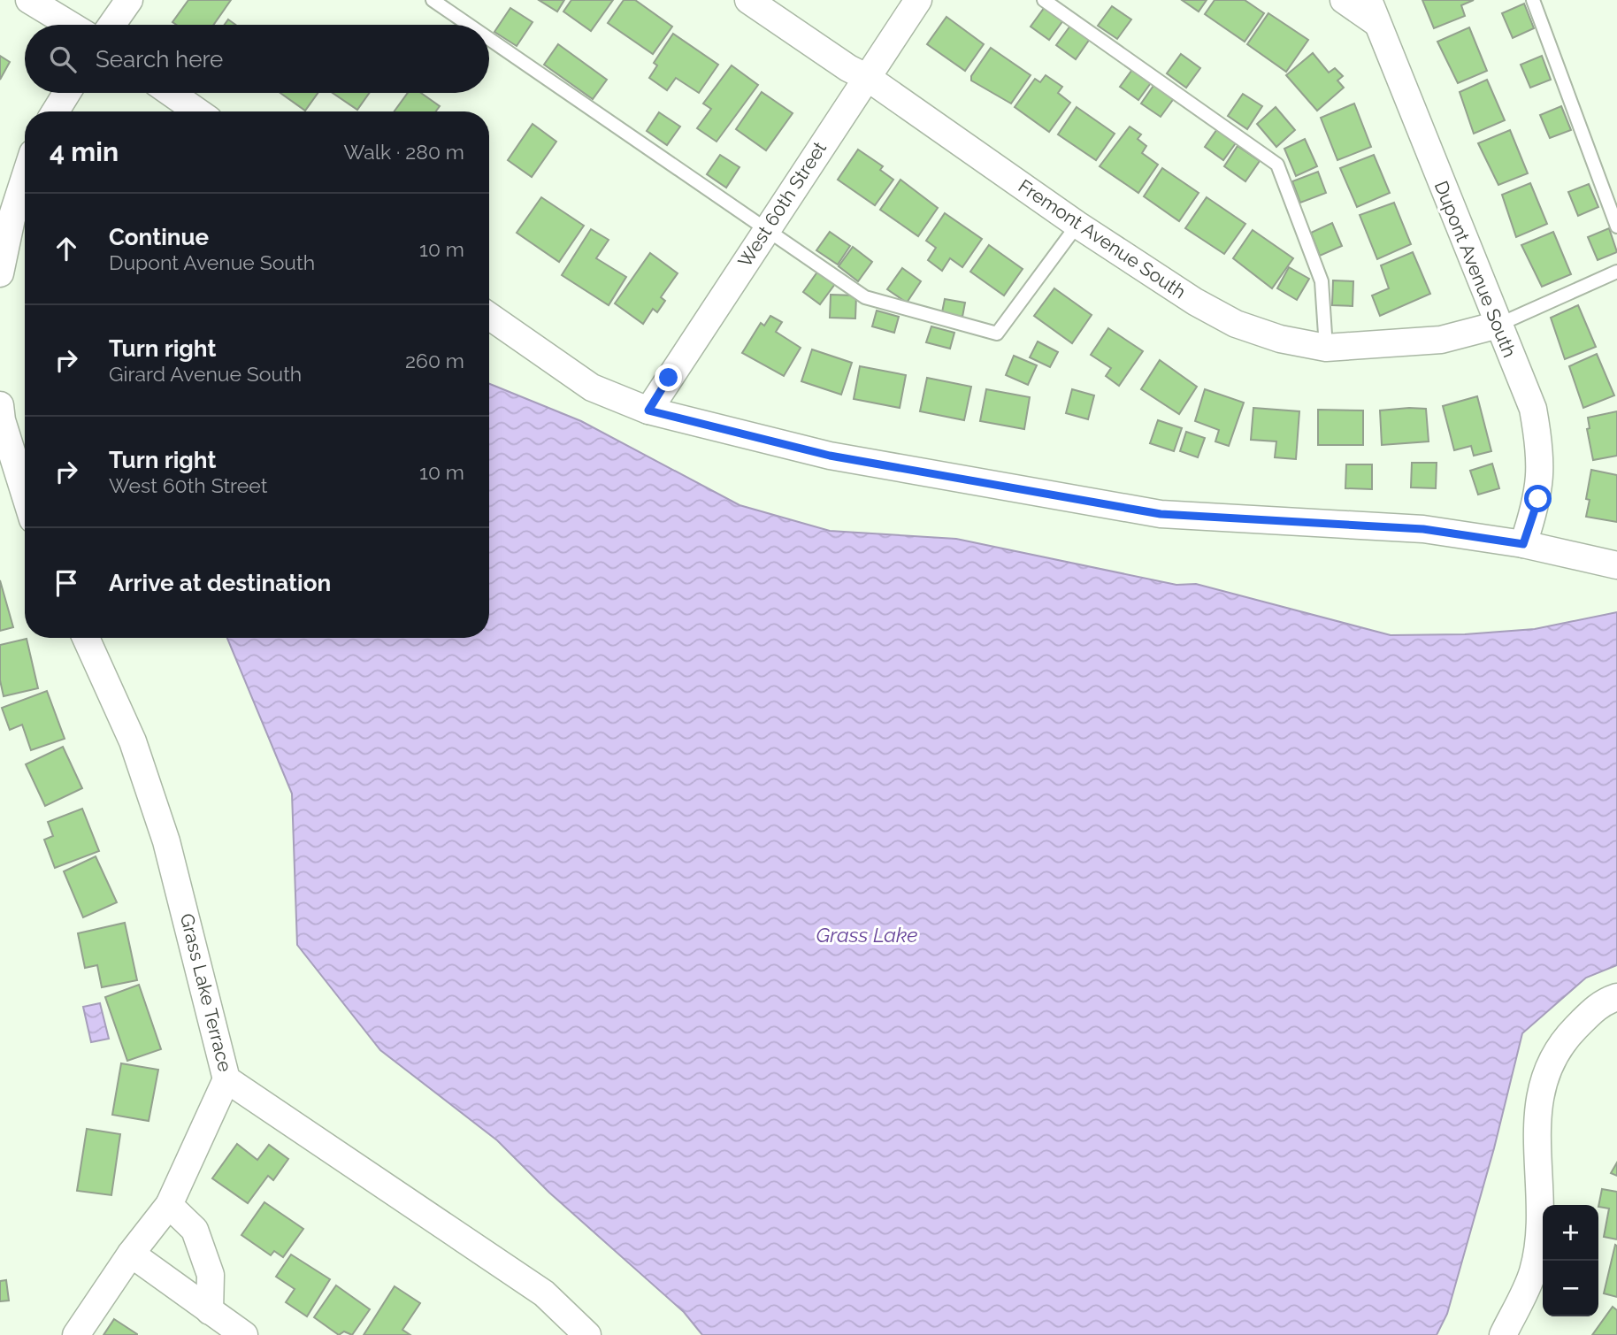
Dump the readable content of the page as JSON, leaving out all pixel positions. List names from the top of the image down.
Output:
{
  "streets": {
    "street": [
      "West 60th Street",
      "Fremont Avenue South",
      "Dupont Avenue South",
      "Grass Lake Terrace"
    ]
  },
  "crossings": [
    ["West 60th Street", "Fremont Avenue South"],
    ["Fremont Avenue South", "Dupont Avenue South"]
  ],
  "water": ["Grass Lake"],
  "page": {
    "search": "Search here",
    "heading": ["4 min", "Walk · 280 m"],
    "list": [
      ["Continue", "Dupont Avenue South", "10 m"],
      ["Turn right", "Girard Avenue South", "260 m"],
      ["Turn right", "West 60th Street", "10 m"],
      "Arrive at destination"
    ],
    "map_buttons": ["+", "−"]
  }
}
